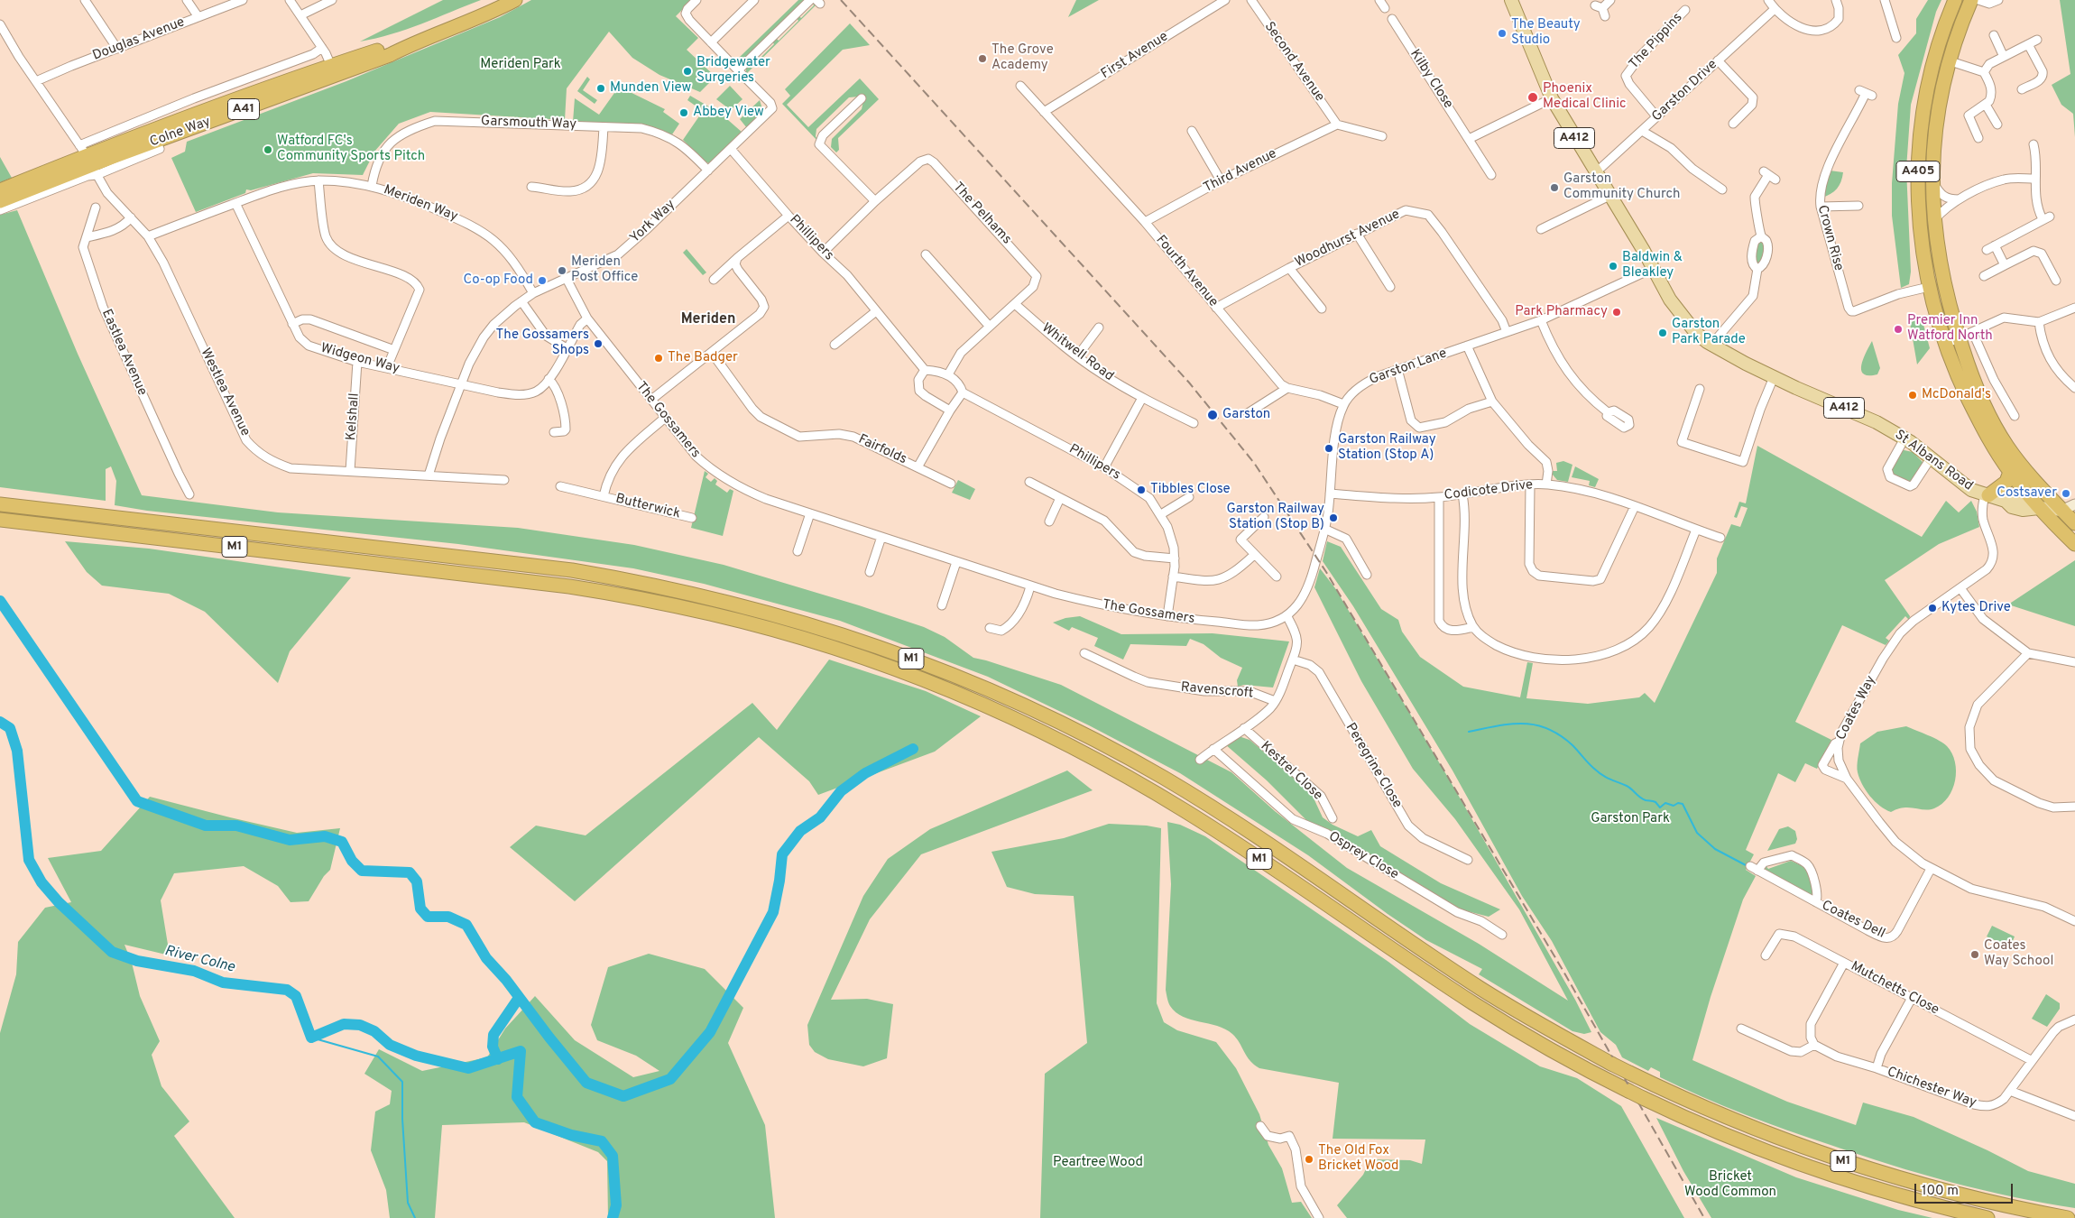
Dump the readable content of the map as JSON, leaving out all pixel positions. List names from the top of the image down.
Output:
{
  "streets": {
    "highway": [
      "A41",
      "Colne Way",
      "A405",
      "M1"
    ],
    "main road": ["A412", "St Albans Road"],
    "street": [
      "Douglas Avenue",
      "The Pippins",
      "First Avenue",
      "Second Avenue",
      "Kilby Close",
      "Garston Drive",
      "Garsmouth Way",
      "Third Avenue",
      "Meriden Way",
      "The Pelhams",
      "York Way",
      "Phillipers",
      "Crown Rise",
      "Woodhurst Avenue",
      "Fourth Avenue",
      "Eastlea Avenue",
      "Whitwell Road",
      "Widgeon Way",
      "Garston Lane",
      "Westlea Avenue",
      "Kelshall",
      "The Gossamers",
      "Fairfolds",
      "Codicote Drive",
      "Butterwick",
      "Ravenscroft",
      "Coates Way",
      "Peregrine Close",
      "Kestrel Close",
      "Osprey Close",
      "Coates Dell",
      "Mutchetts Close",
      "Chichester Way"
    ]
  },
  "crossings": [
    ["Douglas Avenue", "Westlea Avenue"],
    ["The Pippins", "Garston Drive"],
    ["First Avenue", "Fourth Avenue"],
    ["Second Avenue", "Third Avenue"],
    ["Garston Drive", "St Albans Road"],
    ["Garsmouth Way", "Meriden Way"],
    ["Garsmouth Way", "York Way"],
    ["Colne Way", "Westlea Avenue"],
    ["Third Avenue", "Fourth Avenue"],
    ["A405", "Crown Rise"],
    ["A405", "St Albans Road"],
    ["Meriden Way", "York Way"],
    ["Meriden Way", "Widgeon Way"],
    ["Meriden Way", "Westlea Avenue"],
    ["The Pelhams", "Phillipers"],
    ["The Pelhams", "Whitwell Road"],
    ["York Way", "Phillipers"],
    ["York Way", "Widgeon Way"],
    ["York Way", "Westlea Avenue"],
    ["York Way", "The Gossamers"],
    ["Phillipers", "The Gossamers"],
    ["Woodhurst Avenue", "Fourth Avenue"],
    ["Woodhurst Avenue", "Garston Lane"],
    ["Widgeon Way", "Kelshall"],
    ["Garston Lane", "The Gossamers"],
    ["Garston Lane", "St Albans Road"],
    ["Garston Lane", "Codicote Drive"],
    ["Westlea Avenue", "Kelshall"],
    ["The Gossamers", "Butterwick"],
    ["St Albans Road", "Coates Way"],
    ["Coates Way", "Coates Dell"],
    ["Mutchetts Close", "Chichester Way"]
  ],
  "districts": ["Meriden"],
  "water": ["River Colne"],
  "parks": [
    "Meriden Park",
    "Garston Park",
    "Peartree Wood",
    "Bricket Wood Common"
  ],
  "places": [
    "The Beauty Studio",
    "The Grove Academy",
    "Bridgewater Surgeries",
    "Munden View",
    "Phoenix Medical Clinic",
    "Abbey View",
    "Watford FC's Community Sports Pitch",
    "Garston Community Church",
    "Baldwin & Bleakley",
    "Meriden Post Office",
    "Co-op Food",
    "Park Pharmacy",
    "Premier Inn Watford North",
    "Garston Park Parade",
    "The Gossamers Shops",
    "The Badger",
    "McDonald's",
    "Garston",
    "Garston Railway Station (Stop A)",
    "Tibbles Close",
    "Costsaver",
    "Garston Railway Station (Stop B)",
    "Kytes Drive",
    "Coates Way School",
    "The Old Fox Bricket Wood"
  ],
  "scale_bar": "100 m"
}
